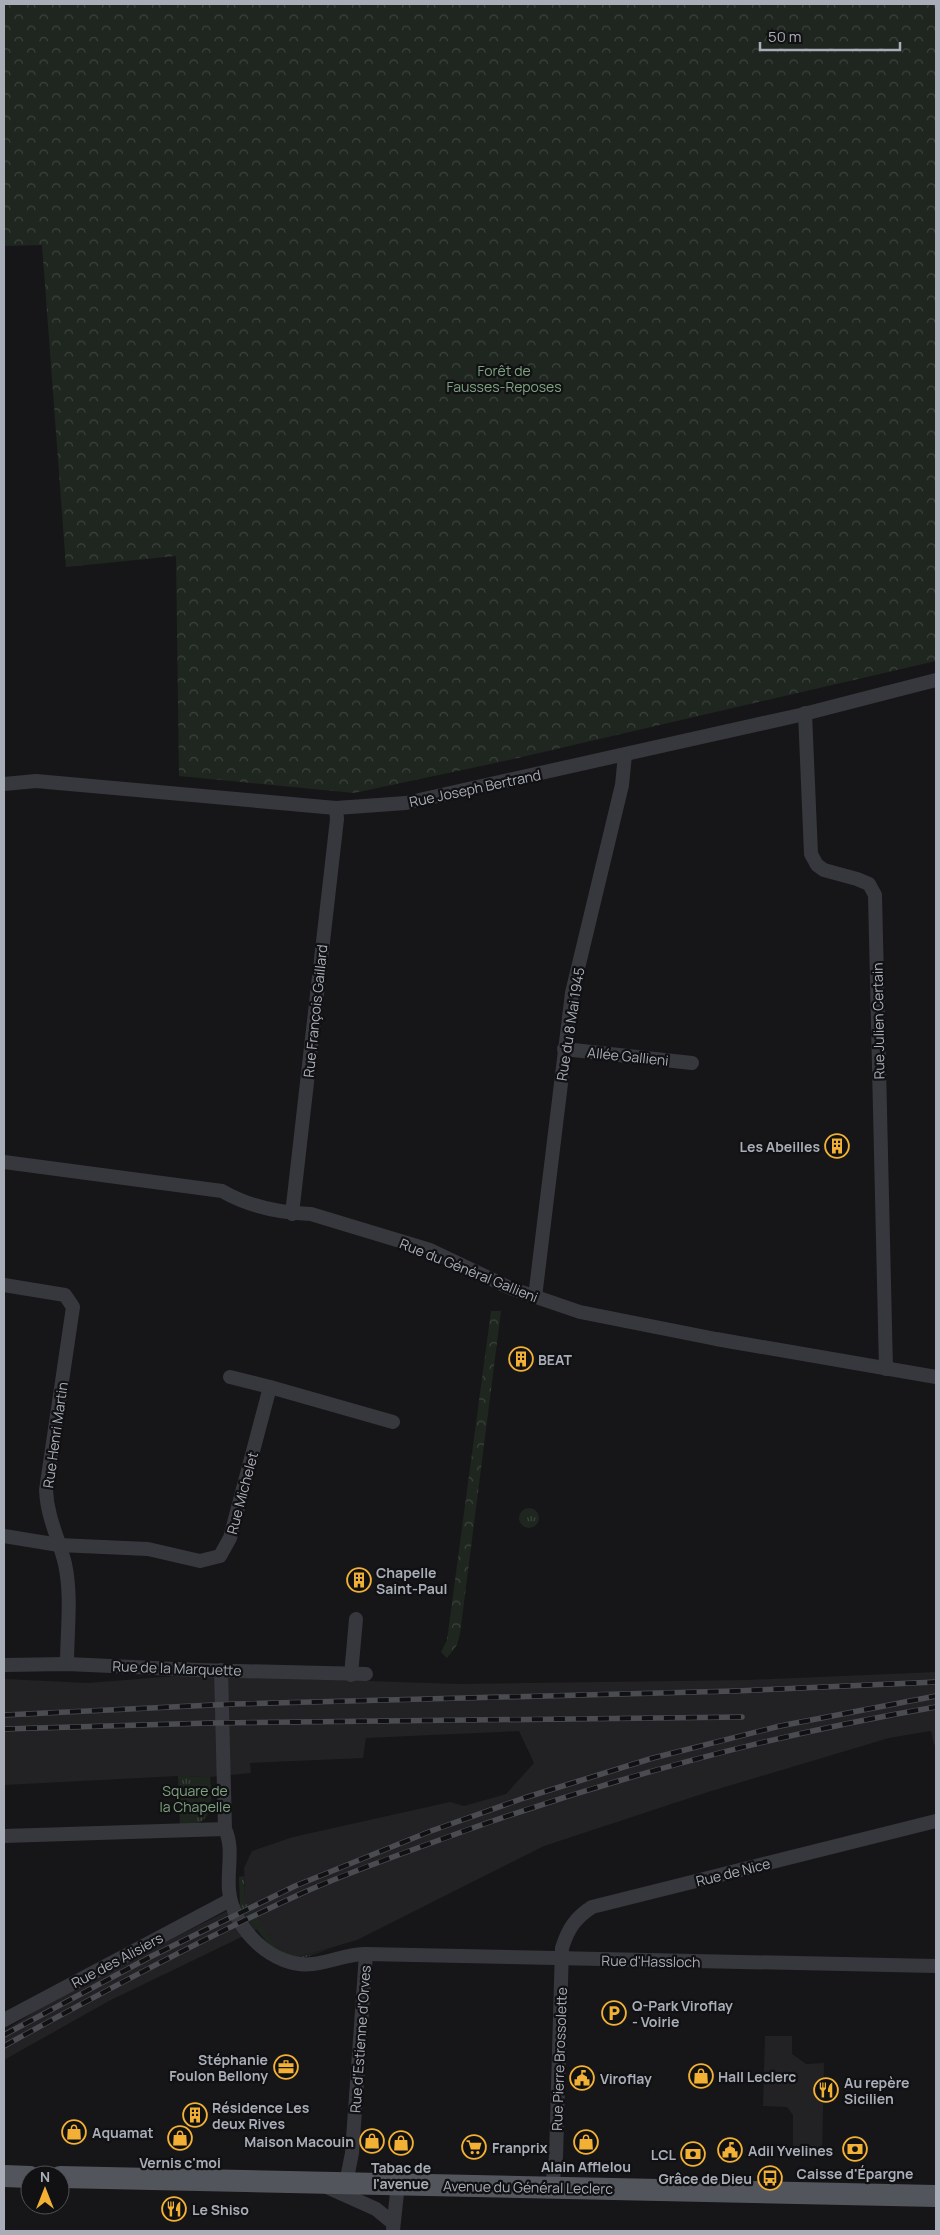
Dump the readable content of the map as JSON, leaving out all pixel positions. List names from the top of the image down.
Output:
{
  "streets": {
    "main road": ["Avenue du Général Leclerc"],
    "street": [
      "Rue Joseph Bertrand",
      "Rue François Gaillard",
      "Rue Julien Certain",
      "Rue du 8 Mai 1945",
      "Allée Gallieni",
      "Rue du Général Gallieni",
      "Rue Henri Martin",
      "Rue Michelet",
      "Rue de la Marquette",
      "Rue de Nice",
      "Rue des Alisiers",
      "Rue d'Hassloch",
      "Rue d'Estienne d'Orves",
      "Rue Pierre Brossolette"
    ]
  },
  "crossings": [
    ["Rue Joseph Bertrand", "Rue François Gaillard"],
    ["Rue Joseph Bertrand", "Rue Julien Certain"],
    ["Rue Joseph Bertrand", "Rue du 8 Mai 1945"],
    ["Rue François Gaillard", "Rue du Général Gallieni"],
    ["Rue Julien Certain", "Rue du Général Gallieni"],
    ["Rue du 8 Mai 1945", "Allée Gallieni"],
    ["Rue du 8 Mai 1945", "Rue du Général Gallieni"],
    ["Rue Henri Martin", "Rue Michelet"],
    ["Rue Henri Martin", "Rue de la Marquette"],
    ["Rue de la Marquette", "Rue d'Estienne d'Orves"],
    ["Rue de Nice", "Rue d'Hassloch"],
    ["Rue de Nice", "Rue Pierre Brossolette"],
    ["Rue des Alisiers", "Rue d'Estienne d'Orves"],
    ["Rue d'Hassloch", "Rue d'Estienne d'Orves"],
    ["Rue d'Hassloch", "Rue Pierre Brossolette"],
    ["Rue d'Estienne d'Orves", "Avenue du Général Leclerc"],
    ["Rue Pierre Brossolette", "Avenue du Général Leclerc"]
  ],
  "parks": ["Forêt de Fausses-Reposes", "Square de la Chapelle"],
  "places": {
    "building": [
      "Les Abeilles",
      "BEAT",
      "Chapelle Saint-Paul",
      "Résidence Les deux Rives"
    ],
    "parking": ["Q-Park Viroflay - Voirie"],
    "office": ["Stéphanie Foulon Bellony"],
    "shop": [
      "Hall Leclerc",
      "Aquamat",
      "Vernis c'moi",
      "Maison Macouin",
      "Alain Afflelou",
      "Tabac de l'avenue"
    ],
    "public building": ["Viroflay", "Adil Yvelines"],
    "restaurant": ["Au repère Sicilien", "Le Shiso"],
    "supermarket": ["Franprix"],
    "bank": ["Caisse d'Épargne", "LCL"],
    "bus stop": ["Grâce de Dieu"]
  },
  "scale_bar": "50 m",
  "north": "top"
}
